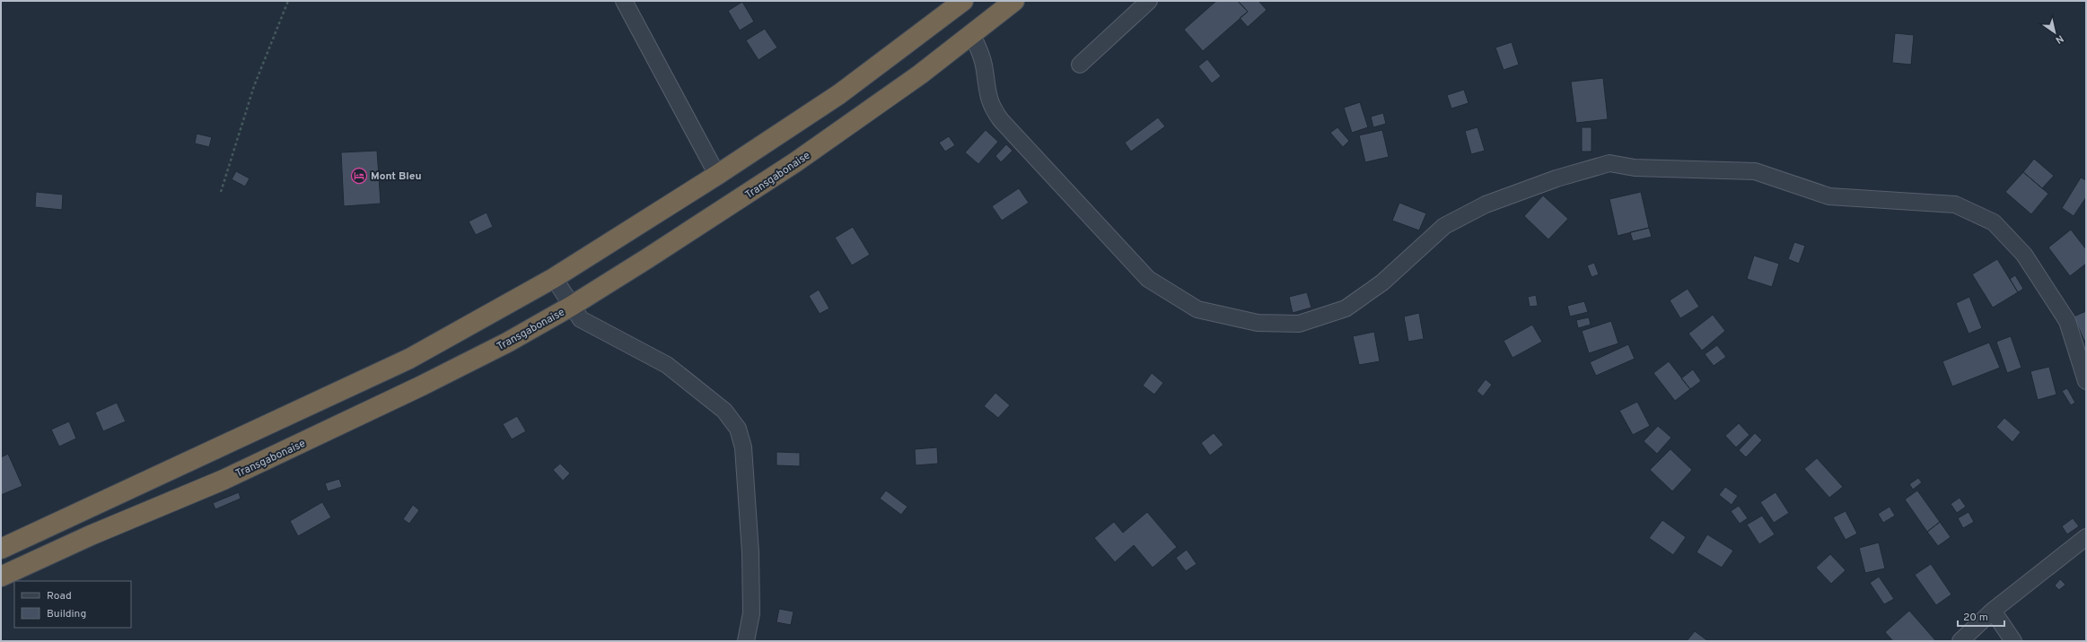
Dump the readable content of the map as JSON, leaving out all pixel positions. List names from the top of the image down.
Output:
{
  "streets": {
    "highway": ["Transgabonaise"]
  },
  "places": {
    "hotel": ["Mont Bleu"]
  },
  "legend": ["Road", "Building"],
  "scale_bar": "20 m",
  "north": "bottom right"
}
